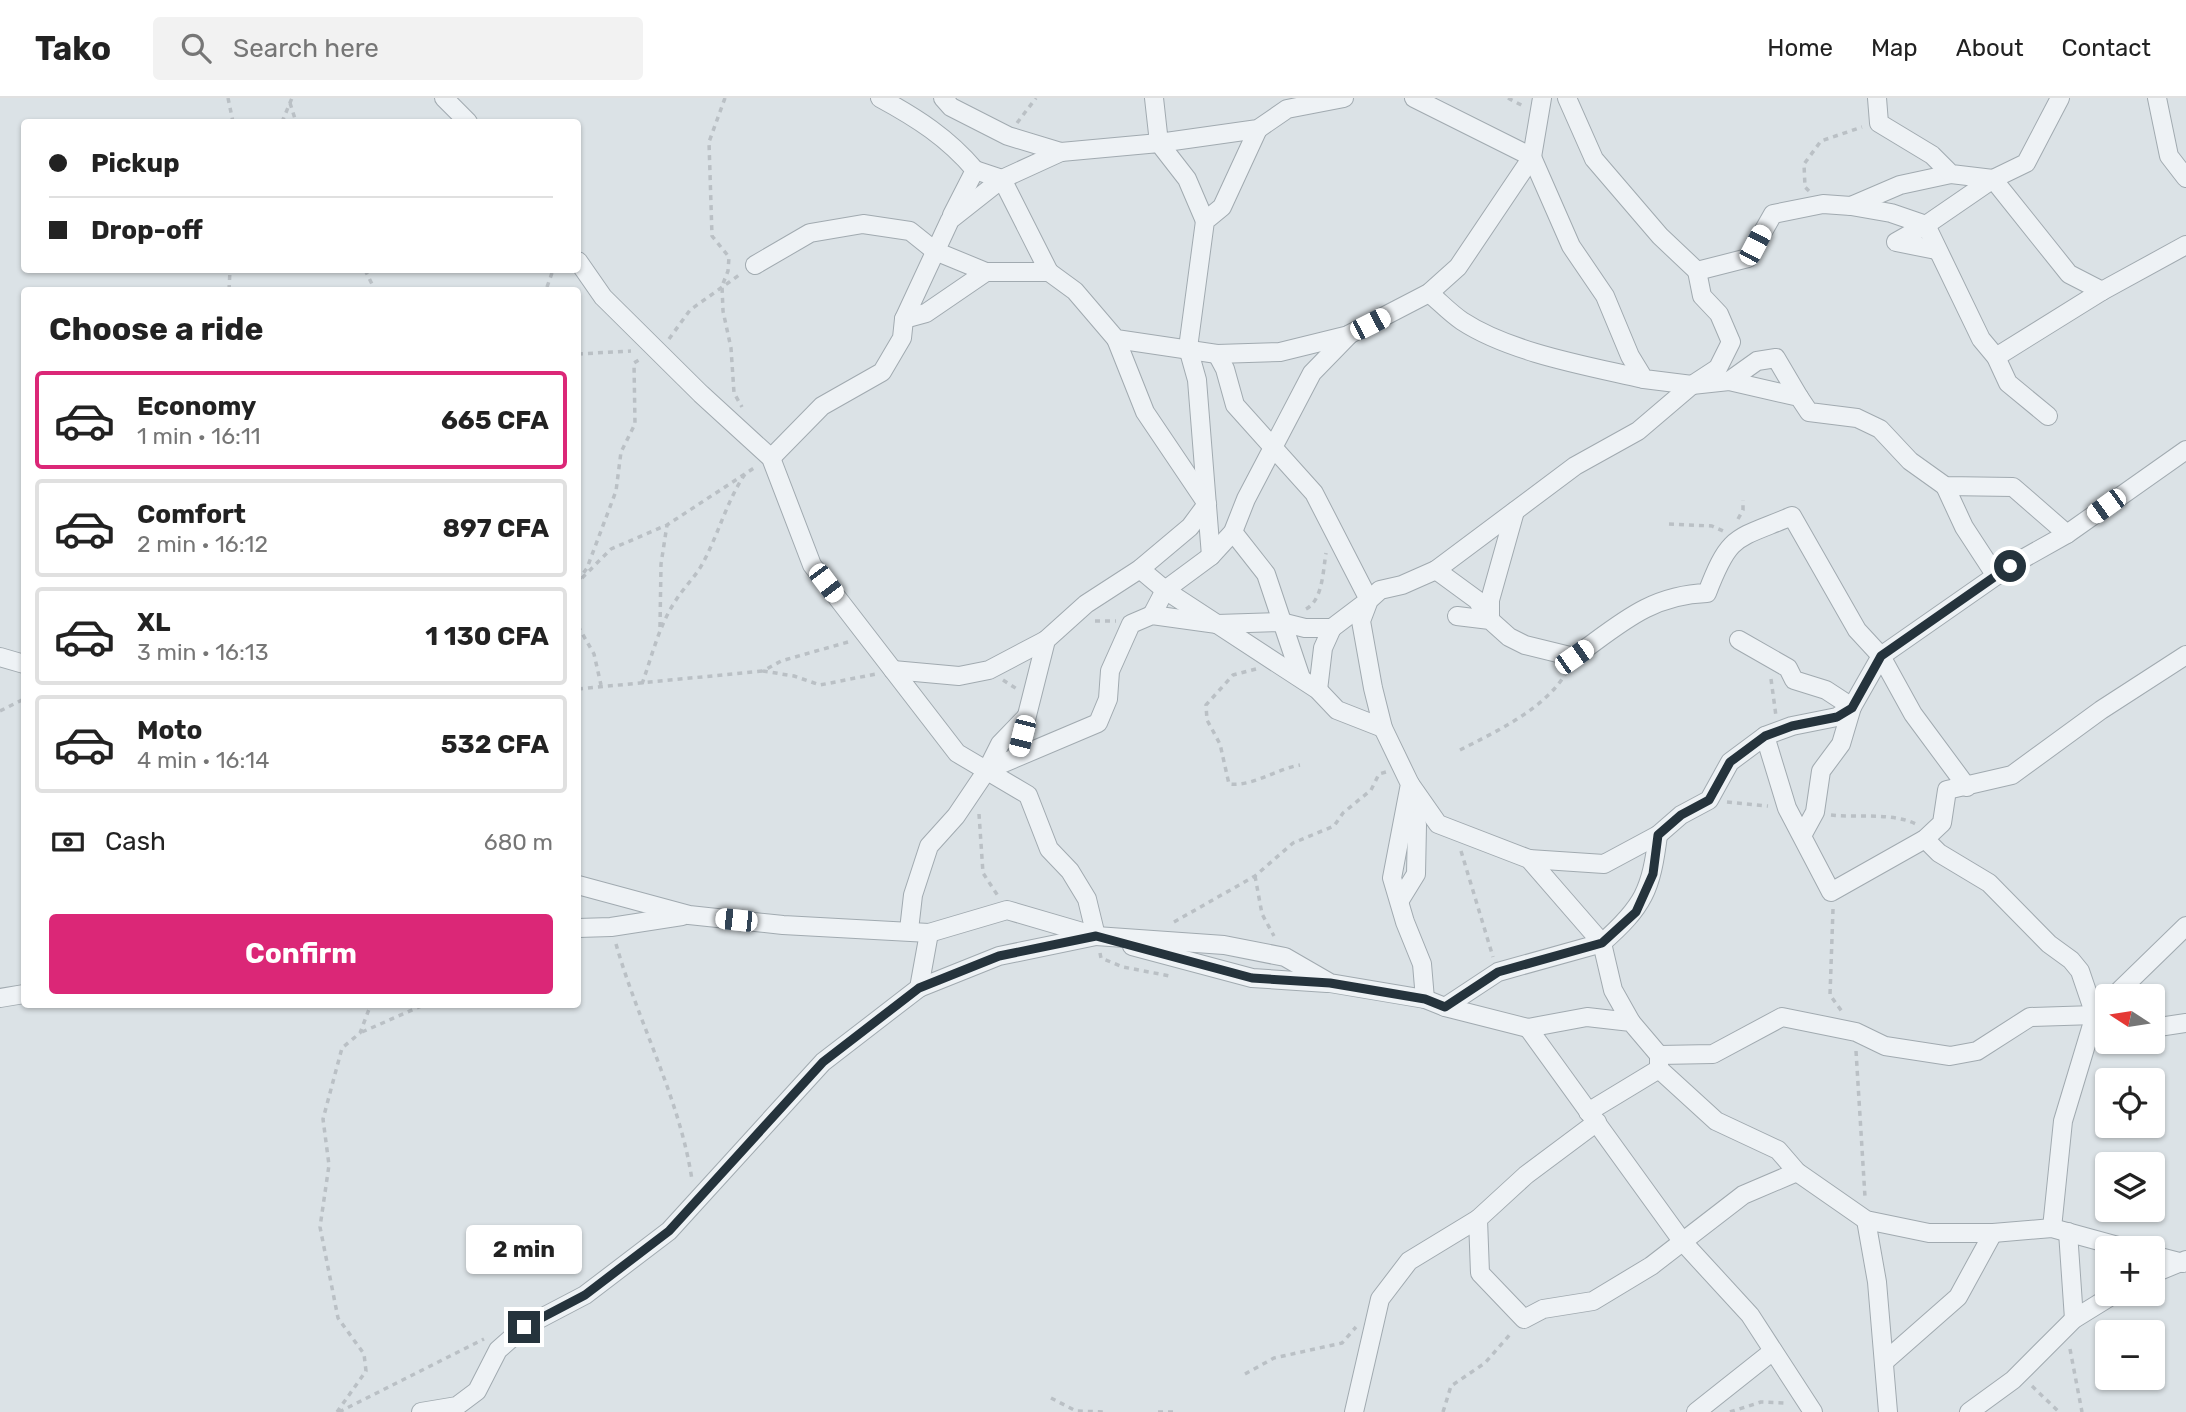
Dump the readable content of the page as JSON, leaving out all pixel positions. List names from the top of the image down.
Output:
{
  "north": "left",
  "page": {
    "header": "Tako",
    "search": "Search here",
    "nav": [
      "Home",
      "Map",
      "About",
      "Contact"
    ],
    "banner": ["Pickup", "Drop-off"],
    "heading": "Choose a ride",
    "list": [
      {
        "name": "Economy",
        "note": "1 min · 16:11",
        "value": "665 CFA"
      },
      {
        "name": "Comfort",
        "note": "2 min · 16:12",
        "value": "897 CFA"
      },
      {
        "name": "XL",
        "note": "3 min · 16:13",
        "value": "1 130 CFA"
      },
      {
        "name": "Moto",
        "note": "4 min · 16:14",
        "value": "532 CFA"
      }
    ],
    "pay": ["Cash", "680 m"],
    "buttons": "Confirm",
    "map_buttons": ["+", "−"],
    "bubble": "2 min"
  }
}
